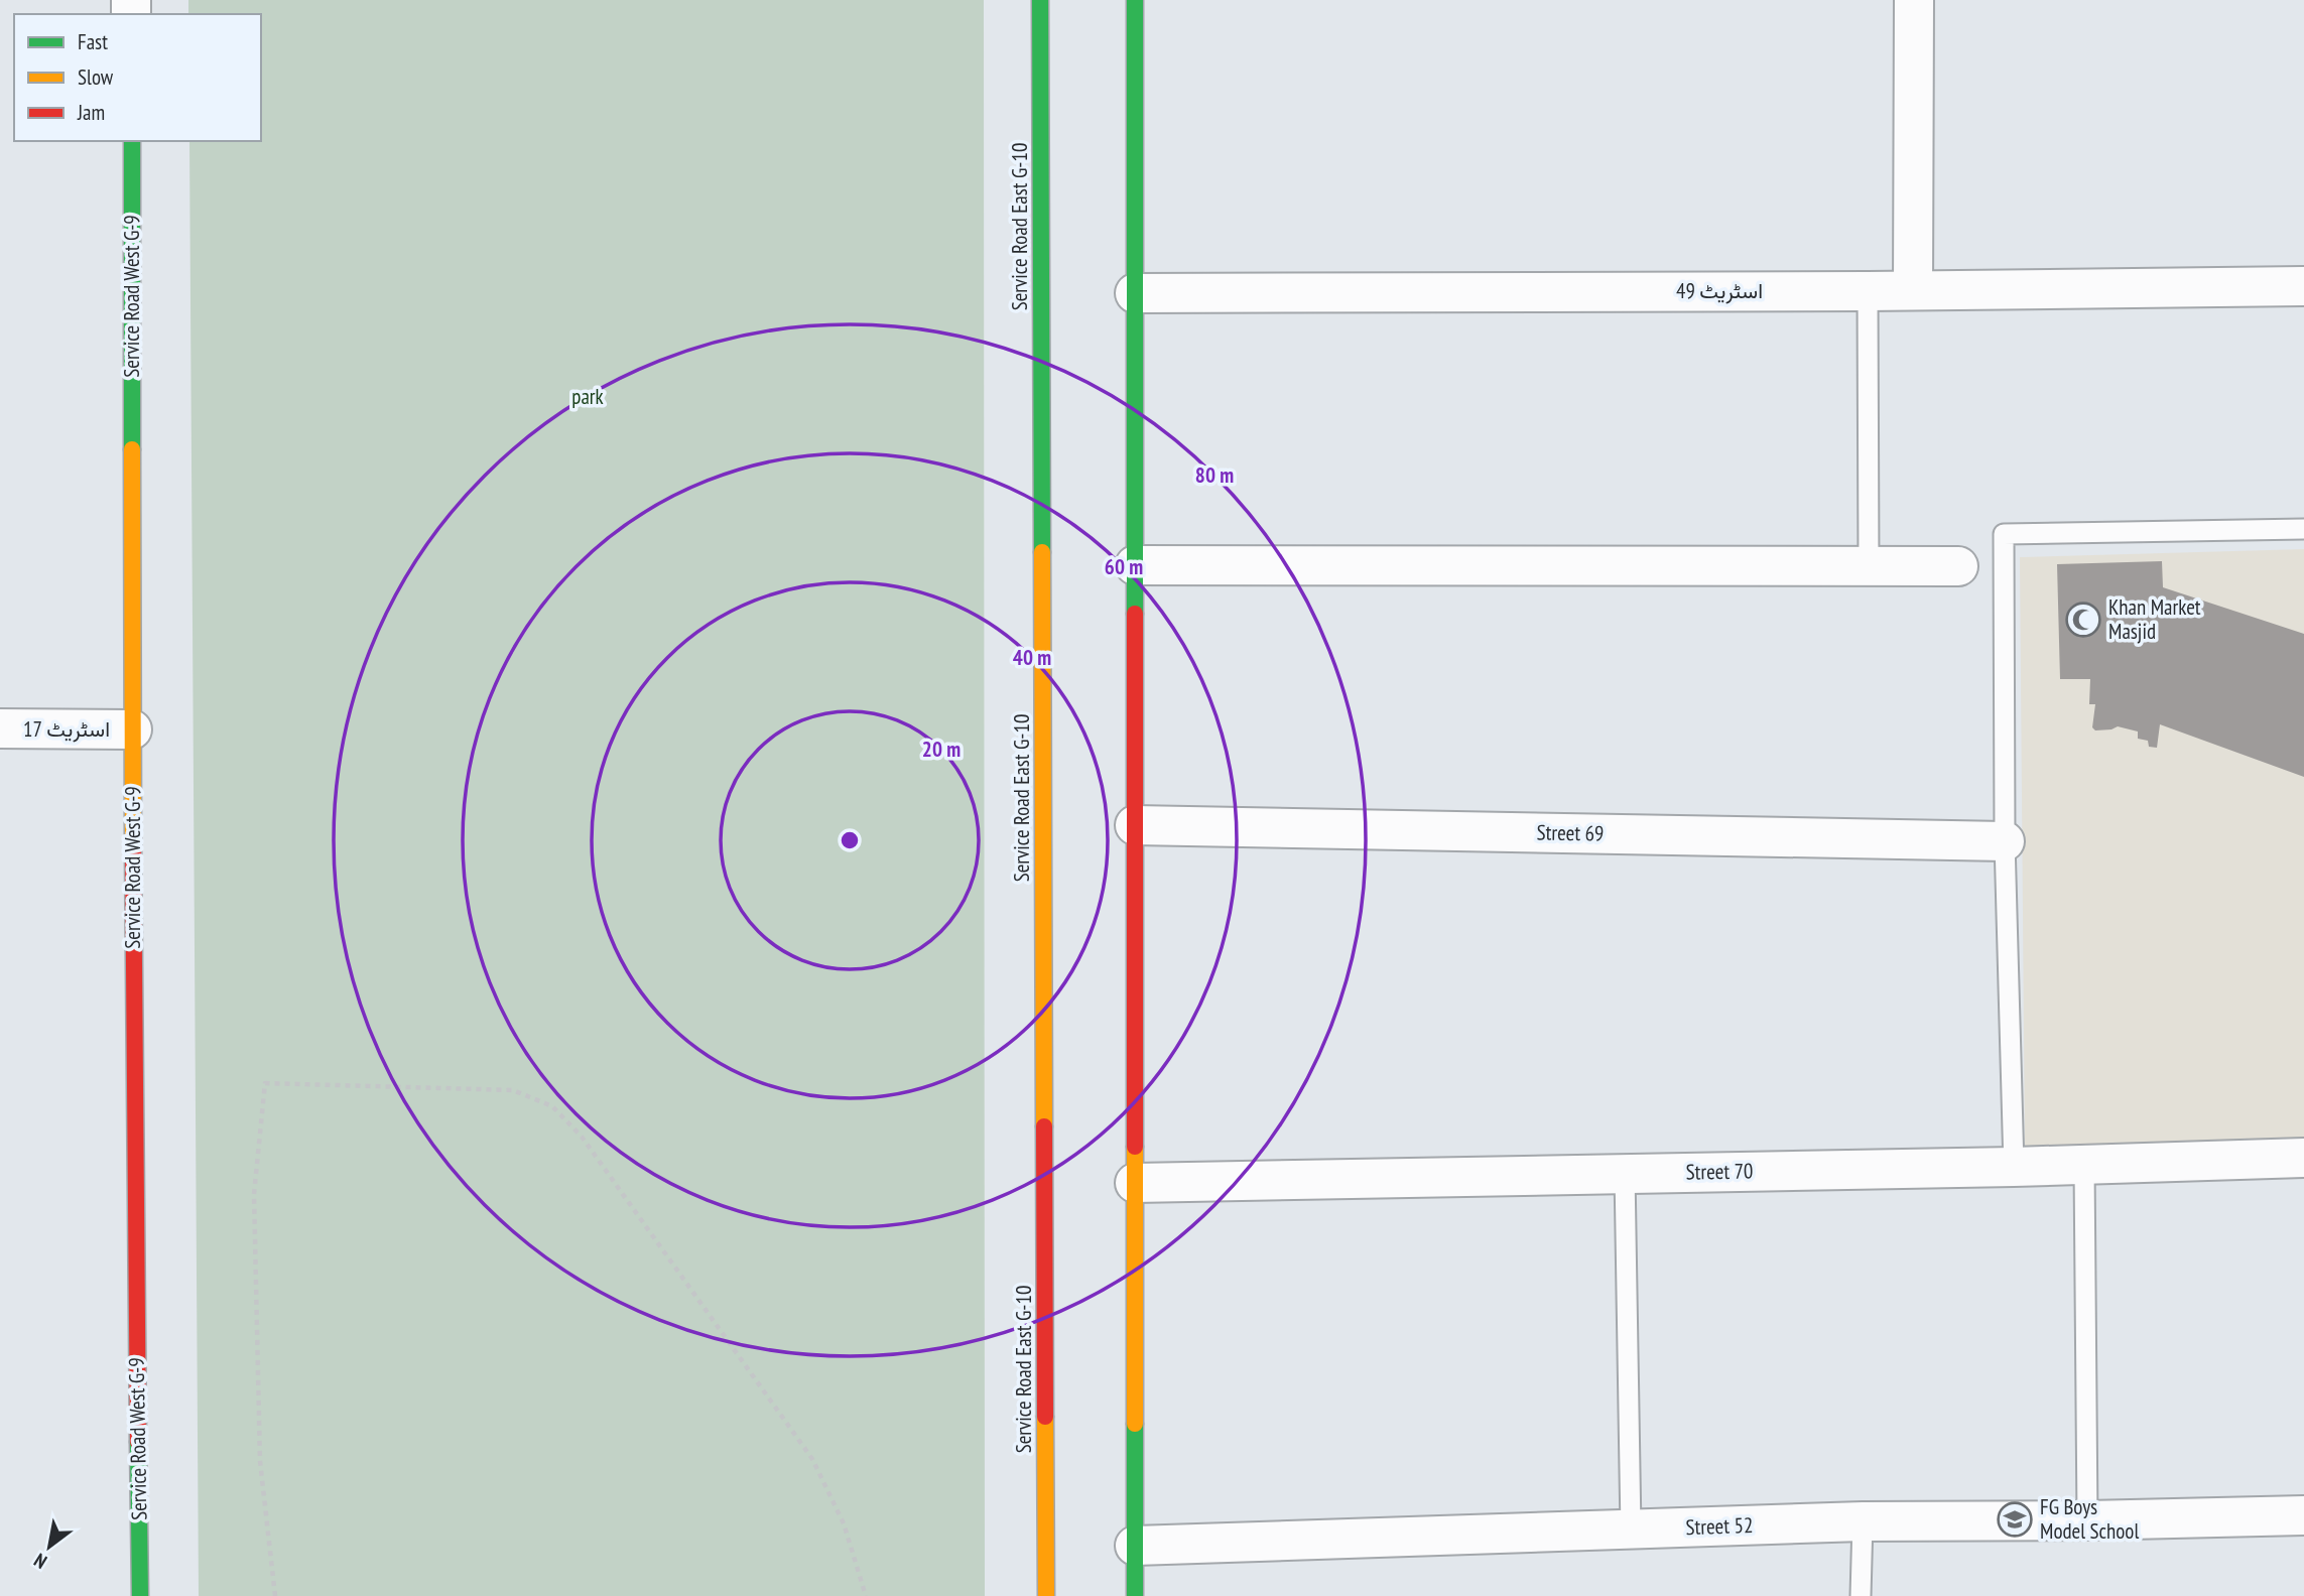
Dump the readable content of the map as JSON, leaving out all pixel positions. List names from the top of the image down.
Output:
{
  "streets": {
    "main road": ["Service Road East G-10", "Service Road West G-9"],
    "street": [
      "اسٹریٹ 49",
      "اسٹریٹ 17",
      "Street 69",
      "Street 70",
      "Street 52"
    ]
  },
  "crossings": [
    ["Service Road West G-9", "اسٹریٹ 17"]
  ],
  "parks": ["park"],
  "places": {
    "mosque": ["Khan Market Masjid"],
    "school or university": ["FG Boys Model School"]
  },
  "legend": ["Fast", "Slow", "Jam"],
  "north": "bottom left",
  "rings": [
    "80 m",
    "60 m",
    "40 m",
    "20 m"
  ]
}
